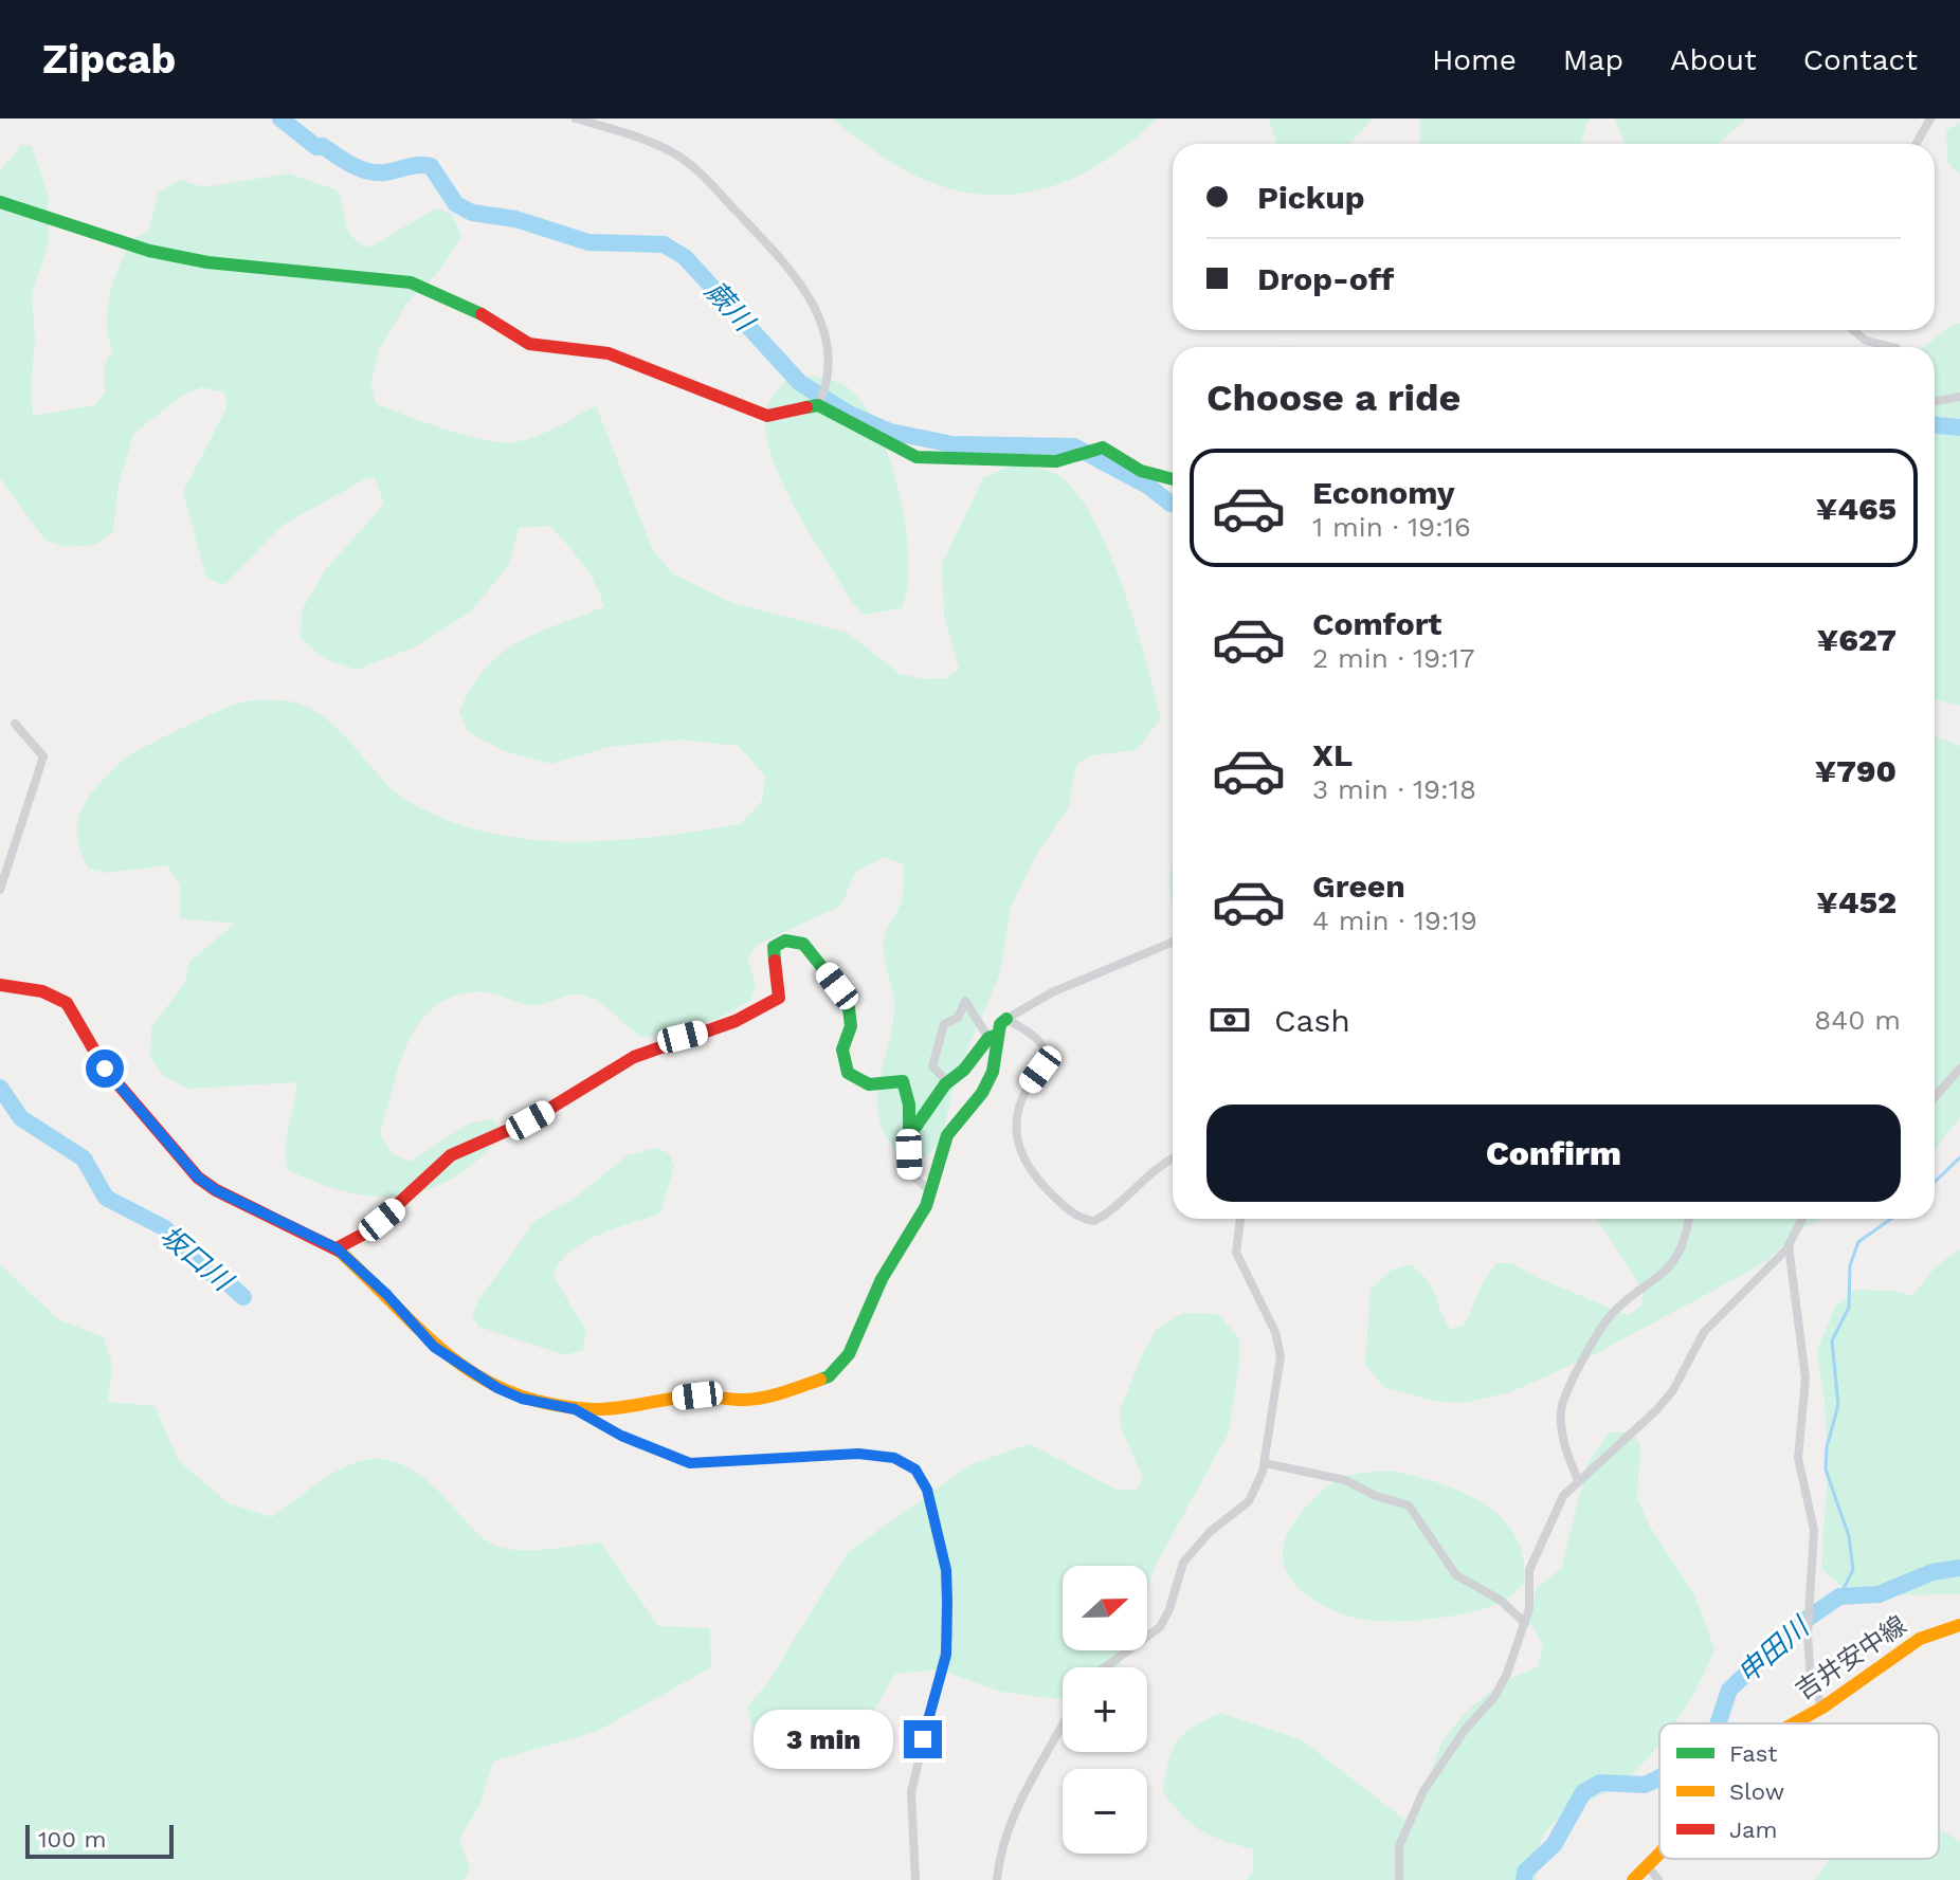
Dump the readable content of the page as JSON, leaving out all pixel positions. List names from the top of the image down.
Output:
{
  "streets": {
    "street": ["吉井安中線"]
  },
  "water": ["蕨川", "坂口川", "申田川"],
  "legend": ["Fast", "Slow", "Jam"],
  "scale_bar": "100 m",
  "north": "right",
  "page": {
    "header": "Zipcab",
    "nav": [
      "Home",
      "Map",
      "About",
      "Contact"
    ],
    "banner": ["Pickup", "Drop-off"],
    "heading": "Choose a ride",
    "list": [
      {
        "name": "Economy",
        "note": "1 min · 19:16",
        "value": "¥465"
      },
      {
        "name": "Comfort",
        "note": "2 min · 19:17",
        "value": "¥627"
      },
      {
        "name": "XL",
        "note": "3 min · 19:18",
        "value": "¥790"
      },
      {
        "name": "Green",
        "note": "4 min · 19:19",
        "value": "¥452"
      }
    ],
    "pay": ["Cash", "840 m"],
    "buttons": "Confirm",
    "map_buttons": ["+", "−"],
    "bubble": "3 min",
    "scale": "100 m"
  }
}
